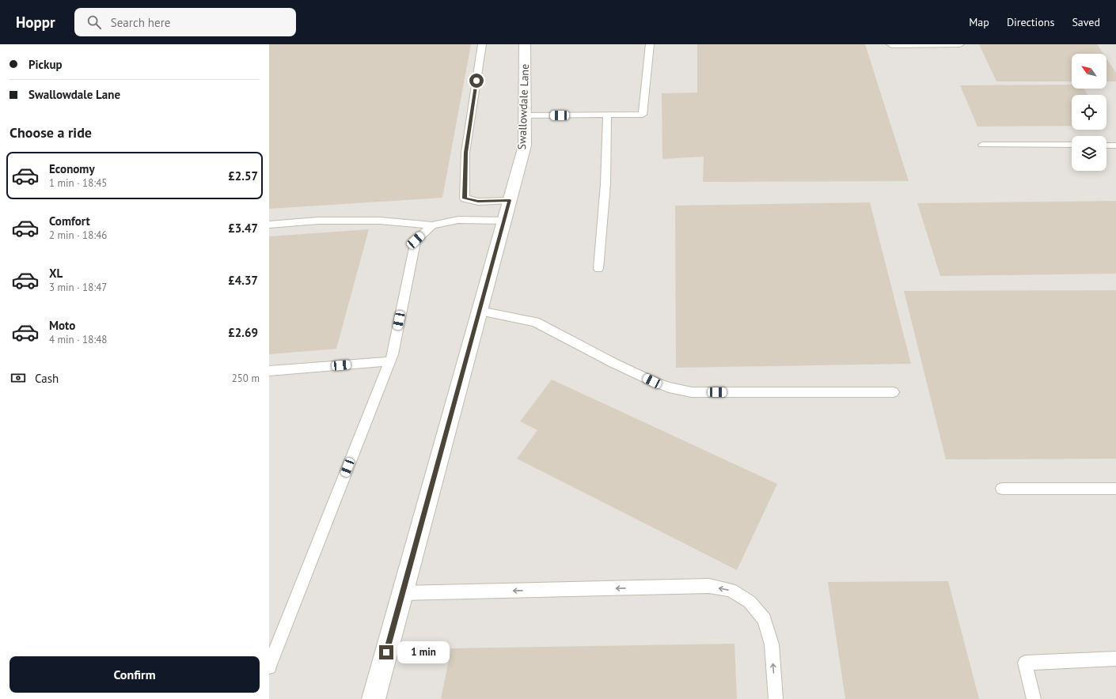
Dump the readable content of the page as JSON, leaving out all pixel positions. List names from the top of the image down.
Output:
{
  "streets": {
    "street": ["Swallowdale Lane"]
  },
  "north": "top left",
  "page": {
    "header": "Hoppr",
    "search": "Search here",
    "nav": ["Map", "Directions", "Saved"],
    "banner": ["Pickup", "Swallowdale Lane"],
    "heading": "Choose a ride",
    "list": [
      {
        "name": "Economy",
        "note": "1 min · 18:45",
        "value": "£2.57"
      },
      {
        "name": "Comfort",
        "note": "2 min · 18:46",
        "value": "£3.47"
      },
      {
        "name": "XL",
        "note": "3 min · 18:47",
        "value": "£4.37"
      },
      {
        "name": "Moto",
        "note": "4 min · 18:48",
        "value": "£2.69"
      }
    ],
    "pay": ["Cash", "250 m"],
    "bubble": "1 min",
    "buttons": "Confirm"
  }
}
